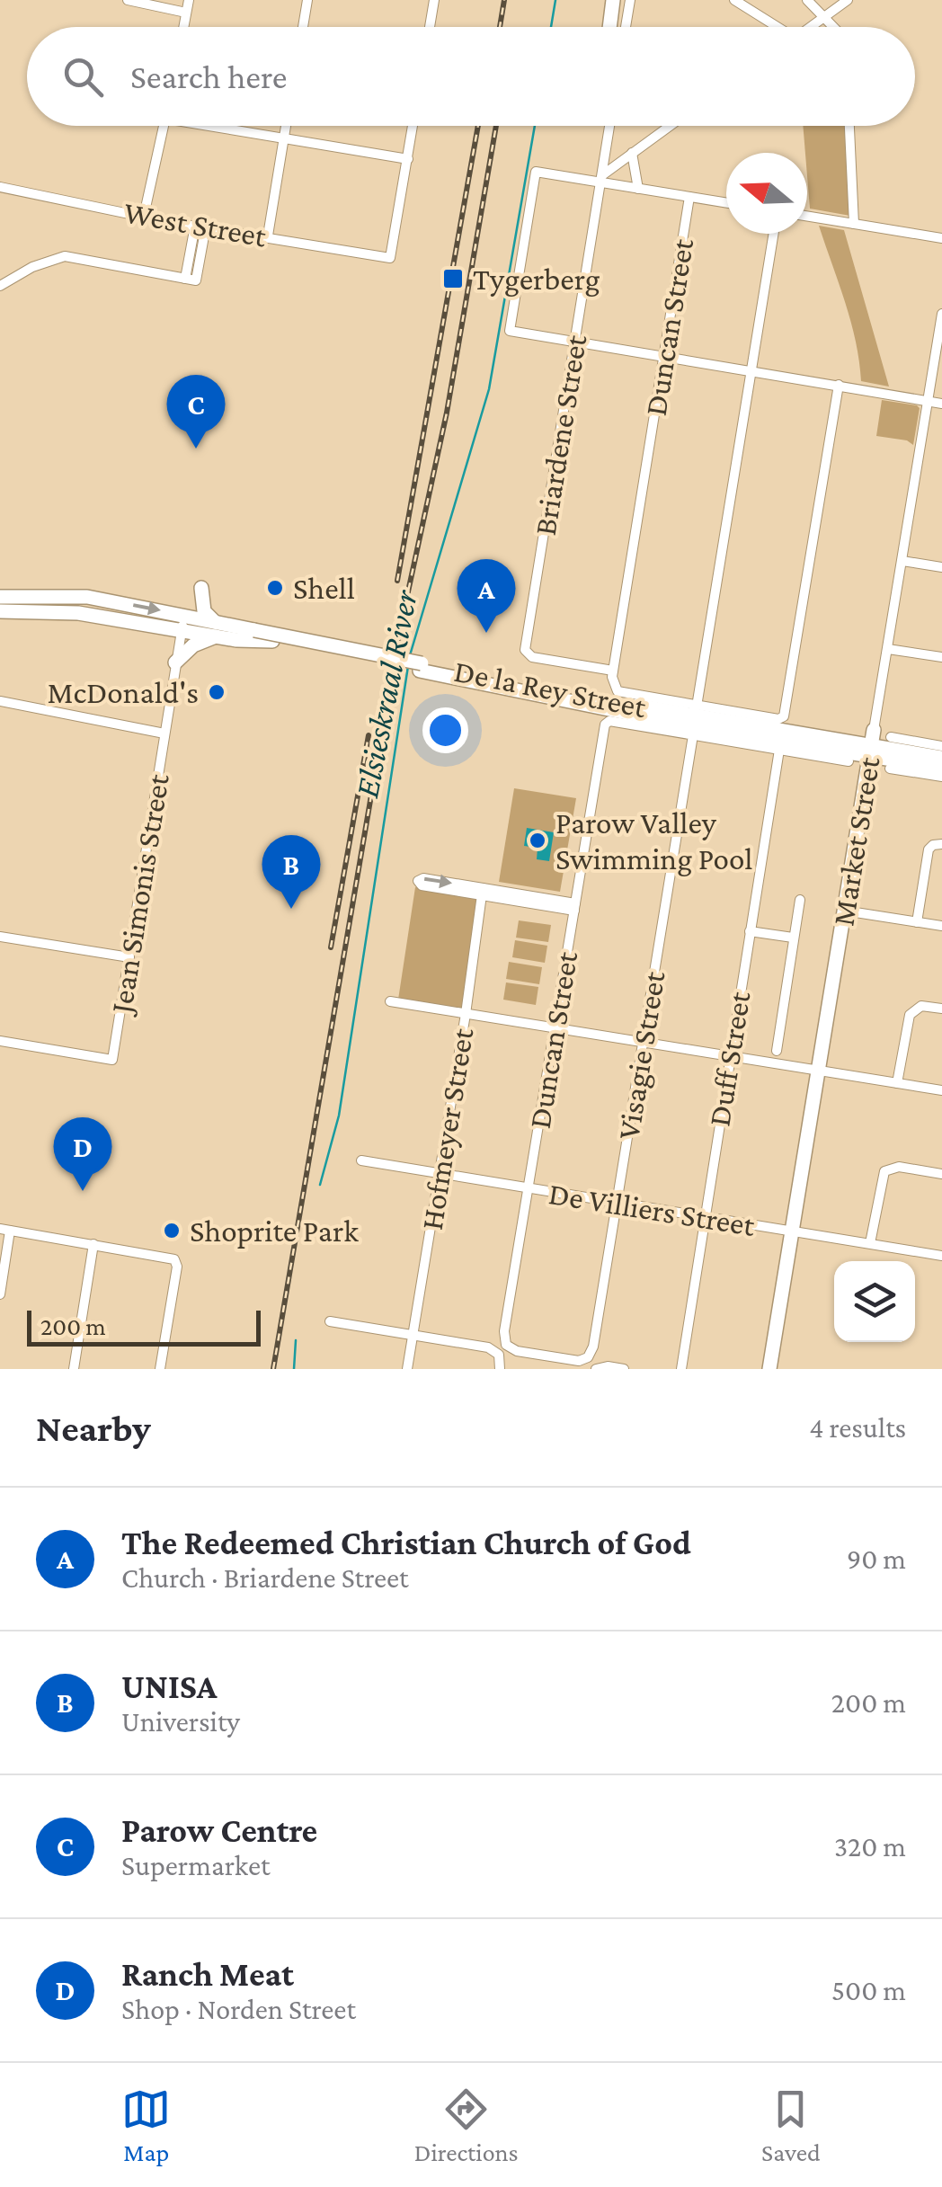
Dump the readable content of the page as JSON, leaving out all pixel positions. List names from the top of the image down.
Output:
{
  "streets": {
    "main road": ["De la Rey Street", "Market Street"],
    "street": [
      "West Street",
      "Duncan Street",
      "Briardene Street",
      "Jean Simonis Street",
      "Visagie Street",
      "Duff Street",
      "Hofmeyer Street",
      "De Villiers Street"
    ]
  },
  "crossings": [
    ["Duncan Street", "De la Rey Street"],
    ["Duncan Street", "Visagie Street"],
    ["Duncan Street", "De Villiers Street"],
    ["Briardene Street", "De la Rey Street"],
    ["De la Rey Street", "Market Street"],
    ["De la Rey Street", "Jean Simonis Street"],
    ["De la Rey Street", "Visagie Street"],
    ["De la Rey Street", "Duff Street"],
    ["Market Street", "De Villiers Street"],
    ["Visagie Street", "De Villiers Street"],
    ["Duff Street", "De Villiers Street"],
    ["Hofmeyer Street", "De Villiers Street"]
  ],
  "water": ["Elsieskraal River"],
  "places": {
    "transit": ["Tygerberg"],
    "other": [
      "Shell",
      "McDonald's",
      "Parow Valley Swimming Pool",
      "Shoprite Park"
    ]
  },
  "scale_bar": "200 m",
  "north": "left",
  "page": {
    "search": "Search here",
    "pins": [
      "C",
      "A",
      "B",
      "D"
    ],
    "scale": "200 m",
    "heading": ["Nearby", "4 results"],
    "list": [
      {
        "mark": "A",
        "name": "The Redeemed Christian Church of God",
        "note": "Church · Briardene Street",
        "value": "90 m"
      },
      {
        "mark": "B",
        "name": "UNISA",
        "note": "University",
        "value": "200 m"
      },
      {
        "mark": "C",
        "name": "Parow Centre",
        "note": "Supermarket",
        "value": "320 m"
      },
      {
        "mark": "D",
        "name": "Ranch Meat",
        "note": "Shop · Norden Street",
        "value": "500 m"
      }
    ],
    "nav": ["Map", "Directions", "Saved"]
  }
}
